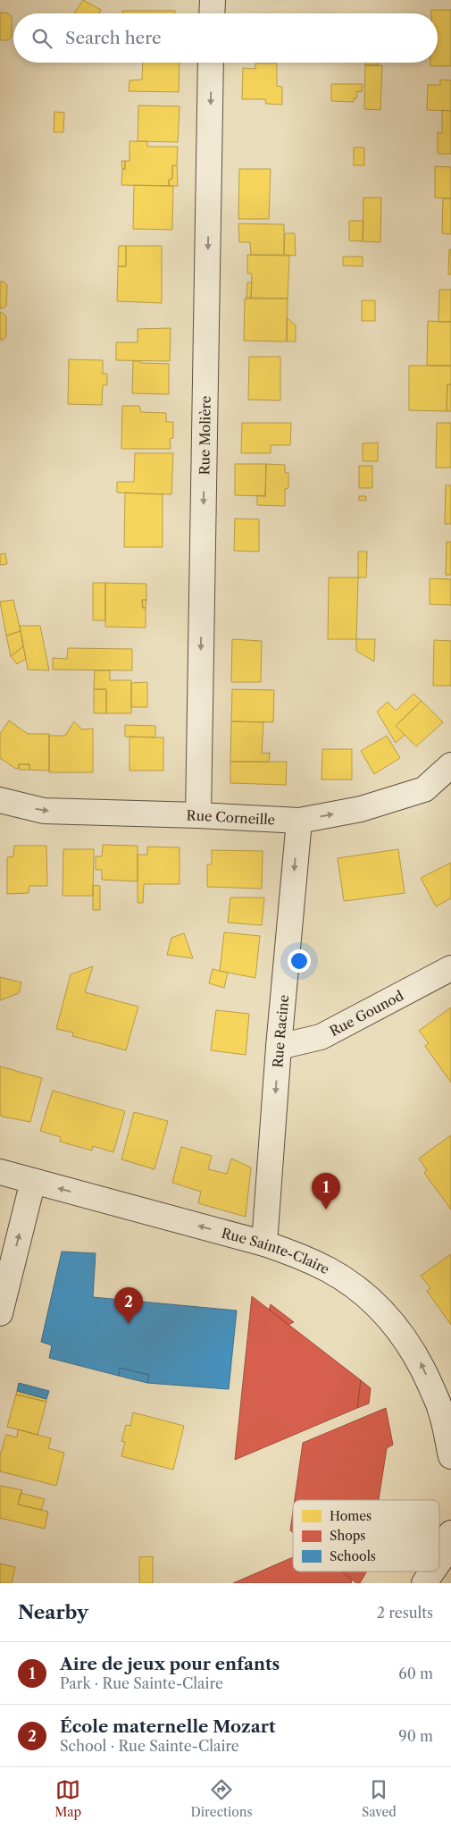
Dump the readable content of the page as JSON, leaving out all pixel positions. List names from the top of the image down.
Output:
{
  "streets": {
    "street": [
      "Rue Molière",
      "Rue Corneille",
      "Rue Gounod",
      "Rue Racine",
      "Rue Sainte-Claire"
    ]
  },
  "crossings": [
    ["Rue Molière", "Rue Corneille"],
    ["Rue Corneille", "Rue Racine"],
    ["Rue Gounod", "Rue Racine"],
    ["Rue Racine", "Rue Sainte-Claire"]
  ],
  "one_way": [
    "Rue Molière",
    "Rue Corneille",
    "Rue Racine",
    "Rue Sainte-Claire"
  ],
  "legend": ["Homes", "Shops", "Schools"],
  "page": {
    "search": "Search here",
    "pins": ["1", "2"],
    "heading": ["Nearby", "2 results"],
    "list": [
      {
        "mark": "1",
        "name": "Aire de jeux pour enfants",
        "note": "Park · Rue Sainte-Claire",
        "value": "60 m"
      },
      {
        "mark": "2",
        "name": "École maternelle Mozart",
        "note": "School · Rue Sainte-Claire",
        "value": "90 m"
      }
    ],
    "nav": ["Map", "Directions", "Saved"]
  }
}
